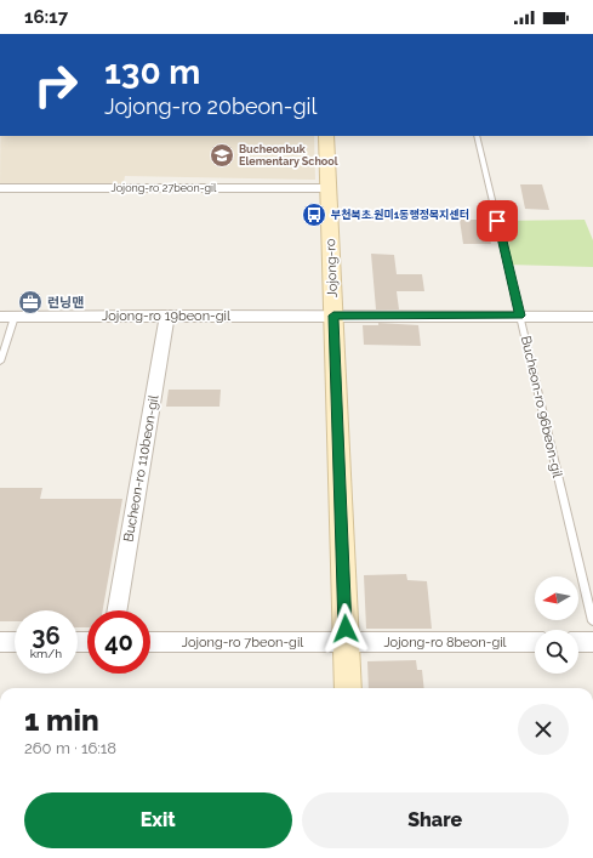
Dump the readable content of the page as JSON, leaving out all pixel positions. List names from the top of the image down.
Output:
{
  "streets": {
    "street": [
      "Jojong-ro 27beon-gil",
      "Jojong-ro",
      "Jojong-ro 19beon-gil",
      "Bucheon-ro 110beon-gil",
      "Jojong-ro 7beon-gil",
      "Jojong-ro 8beon-gil"
    ],
    "lane": ["Bucheon-ro 96beon-gil"]
  },
  "crossings": [
    ["Jojong-ro 27beon-gil", "Jojong-ro"],
    ["Jojong-ro", "Jojong-ro 19beon-gil"],
    ["Jojong-ro", "Jojong-ro 7beon-gil"],
    ["Jojong-ro", "Jojong-ro 8beon-gil"],
    ["Jojong-ro 19beon-gil", "Bucheon-ro 96beon-gil"],
    ["Jojong-ro 19beon-gil", "Bucheon-ro 110beon-gil"],
    ["Jojong-ro 7beon-gil", "Jojong-ro 8beon-gil"]
  ],
  "places": {
    "school or university": ["Bucheonbuk Elementary School"],
    "bus stop": ["부천북초.원미1동행정복지센터"],
    "office": ["런닝맨"]
  },
  "north": "left",
  "page": {
    "status": "16:17",
    "turn": ["130 m", "Jojong-ro 20beon-gil"],
    "speed": "36 km/h",
    "limit": "40",
    "heading": ["1 min", "260 m · 16:18"],
    "buttons": ["Exit", "Share"]
  }
}
